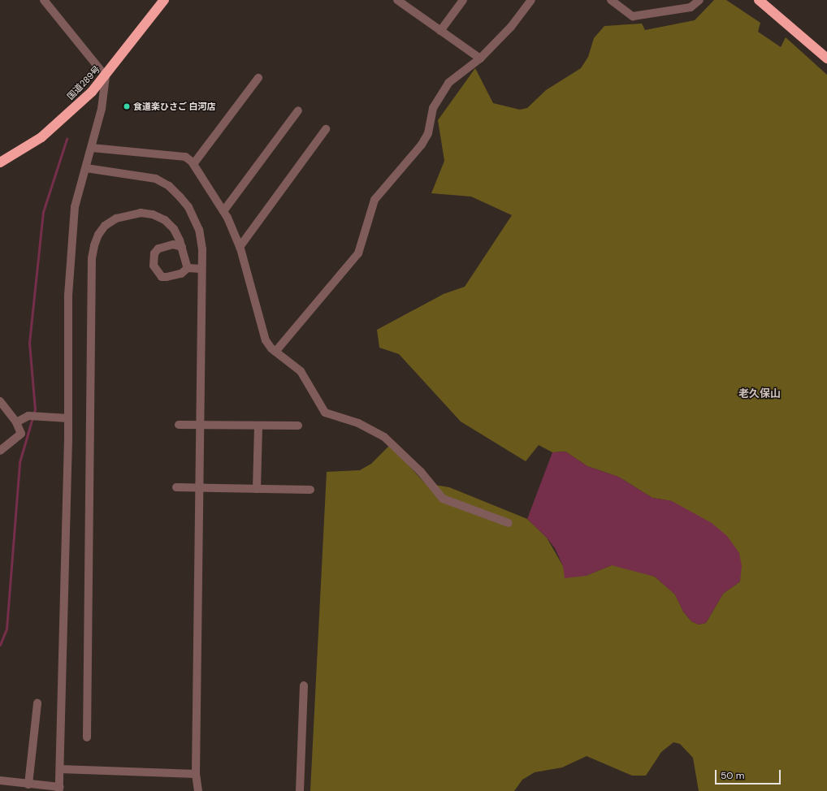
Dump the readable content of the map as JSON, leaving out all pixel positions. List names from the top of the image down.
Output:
{
  "streets": {
    "highway": ["国道289号"]
  },
  "districts": ["老久保山"],
  "places": ["食道楽ひさご 白河店"],
  "scale_bar": "50 m"
}
